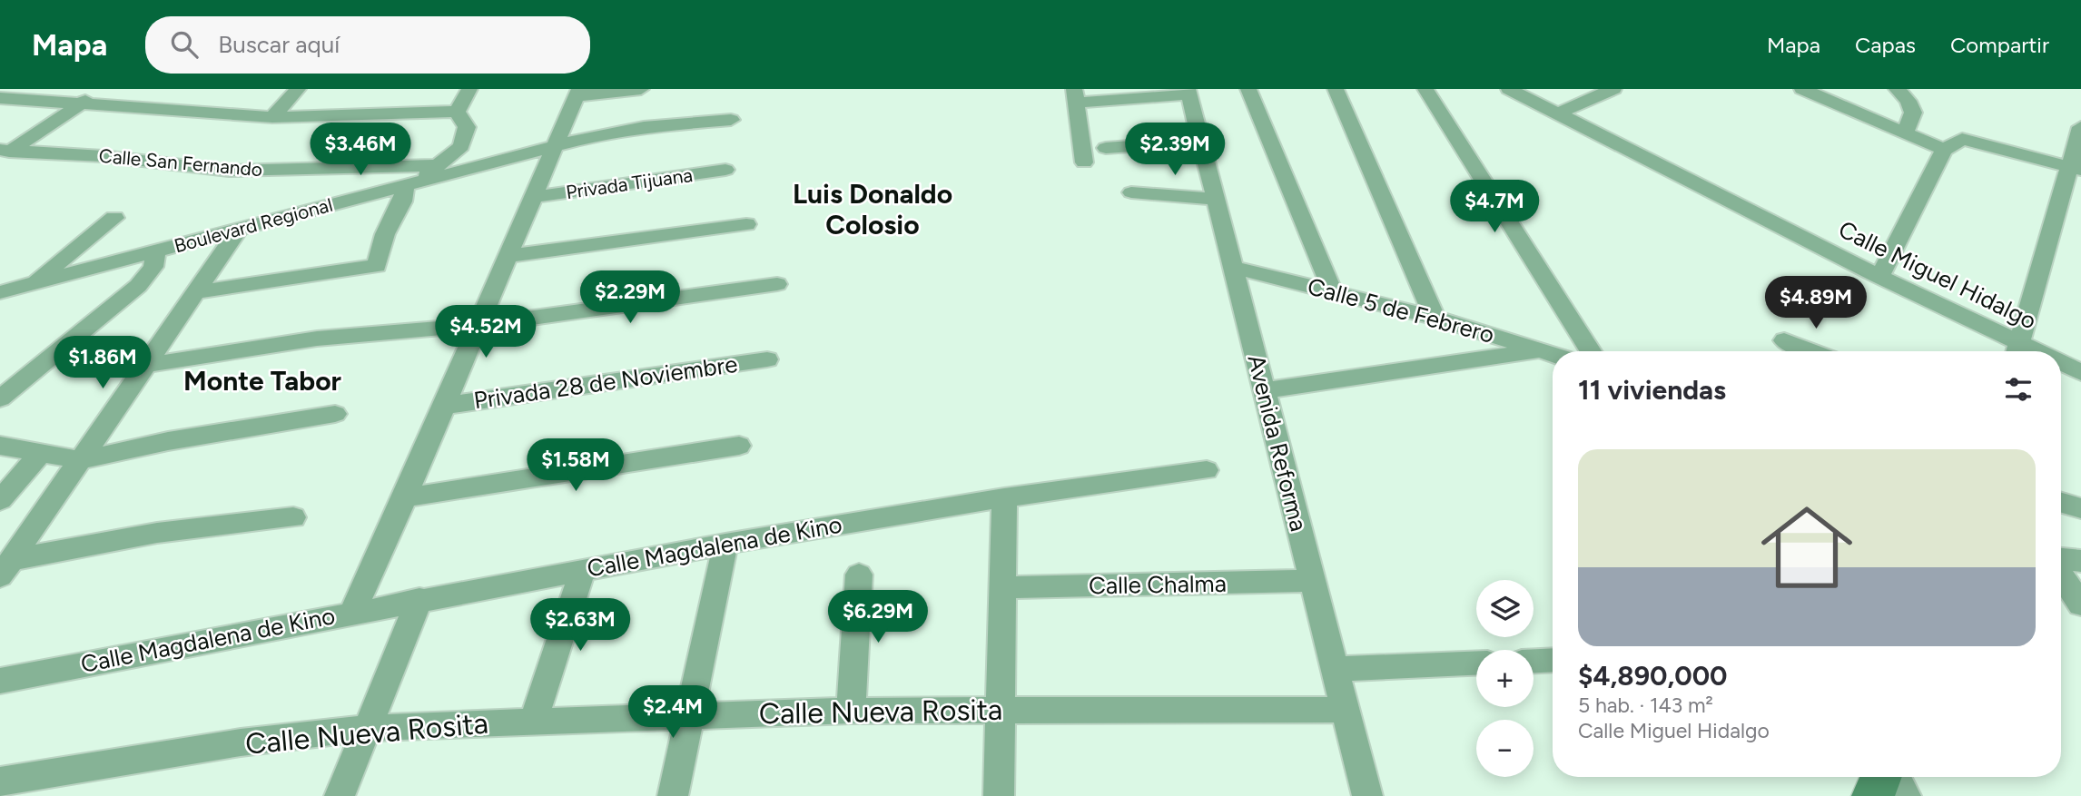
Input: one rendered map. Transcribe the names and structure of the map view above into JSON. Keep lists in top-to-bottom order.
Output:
{
  "streets": {
    "street": [
      "Calle San Fernando",
      "Privada Tijuana",
      "Boulevard Regional",
      "Calle Miguel Hidalgo",
      "Calle 5 de Febrero",
      "Privada 28 de Noviembre",
      "Avenida Reforma",
      "Calle Magdalena de Kino",
      "Calle Chalma",
      "Calle Nueva Rosita"
    ]
  },
  "crossings": [
    ["Calle 5 de Febrero", "Avenida Reforma"],
    ["Avenida Reforma", "Calle Chalma"],
    ["Avenida Reforma", "Calle Nueva Rosita"]
  ],
  "districts": ["Luis Donaldo Colosio", "Monte Tabor"],
  "page": {
    "header": "Mapa",
    "search": "Buscar aquí",
    "nav": ["Mapa", "Capas", "Compartir"],
    "price": [
      "$3.46M",
      "$2.39M",
      "$4.7M",
      "$2.29M",
      "$4.89M",
      "$4.52M",
      "$1.86M",
      "$1.58M",
      "$6.29M",
      "$2.63M",
      "$2.4M"
    ],
    "heading": "11 viviendas",
    "list": [
      {
        "name": "$4,890,000",
        "note": "5 hab. · 143 m² · Calle Miguel Hidalgo"
      }
    ],
    "map_buttons": ["+", "−"]
  }
}
